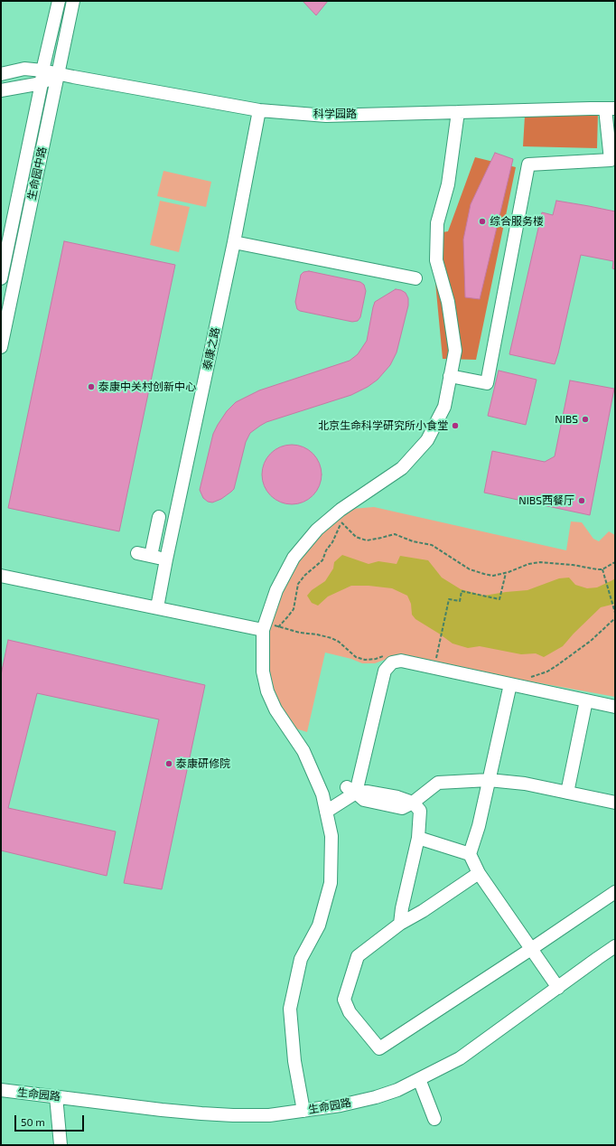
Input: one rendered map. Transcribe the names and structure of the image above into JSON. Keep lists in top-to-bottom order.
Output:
{
  "streets": {
    "street": [
      "科学园路",
      "生命园中路",
      "泰康之路",
      "生命园路"
    ]
  },
  "crossings": [
    ["科学园路", "生命园中路"],
    ["科学园路", "泰康之路"]
  ],
  "places": [
    "综合服务楼",
    "泰康中关村创新中心",
    "NIBS",
    "北京生命科学研究所小食堂",
    "NIBS西餐厅",
    "泰康研修院"
  ],
  "scale_bar": "50 m"
}
